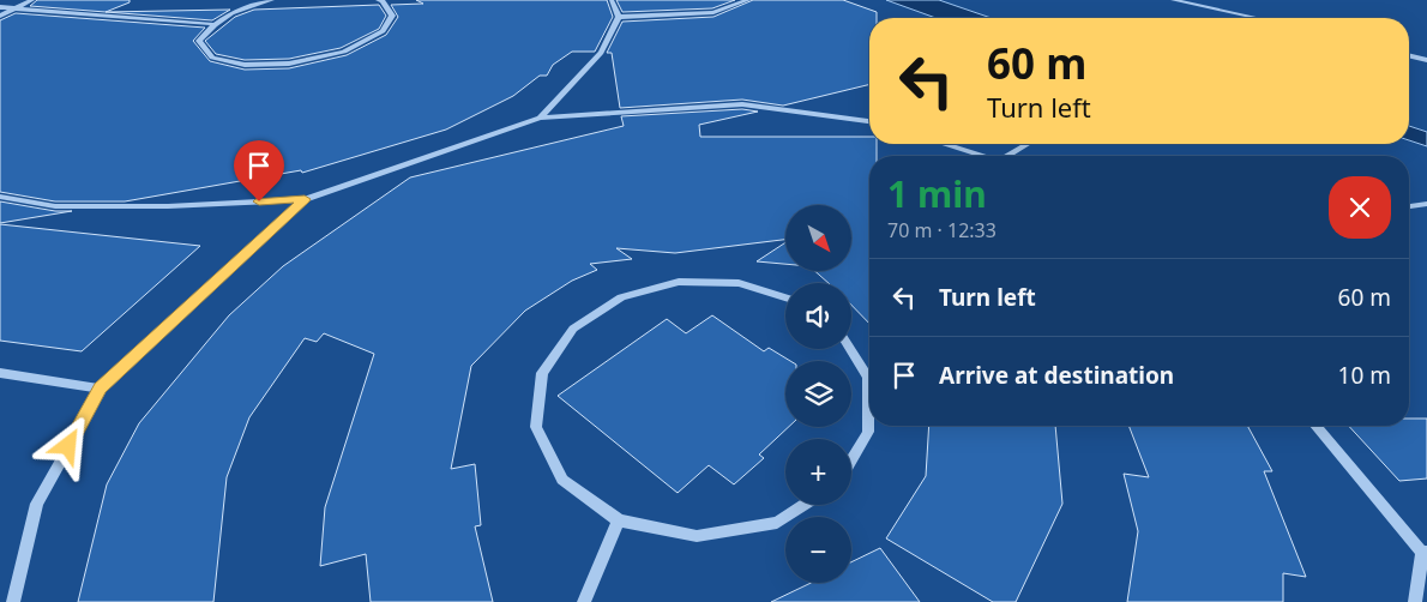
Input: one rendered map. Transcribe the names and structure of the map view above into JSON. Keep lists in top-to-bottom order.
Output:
{
  "north": "bottom right",
  "page": {
    "turn": ["60 m", "Turn left"],
    "heading": ["1 min", "70 m · 12:33"],
    "map_buttons": ["+", "−"],
    "list": [
      {
        "name": "Turn left",
        "value": "60 m"
      },
      {
        "name": "Arrive at destination",
        "value": "10 m"
      }
    ]
  }
}
